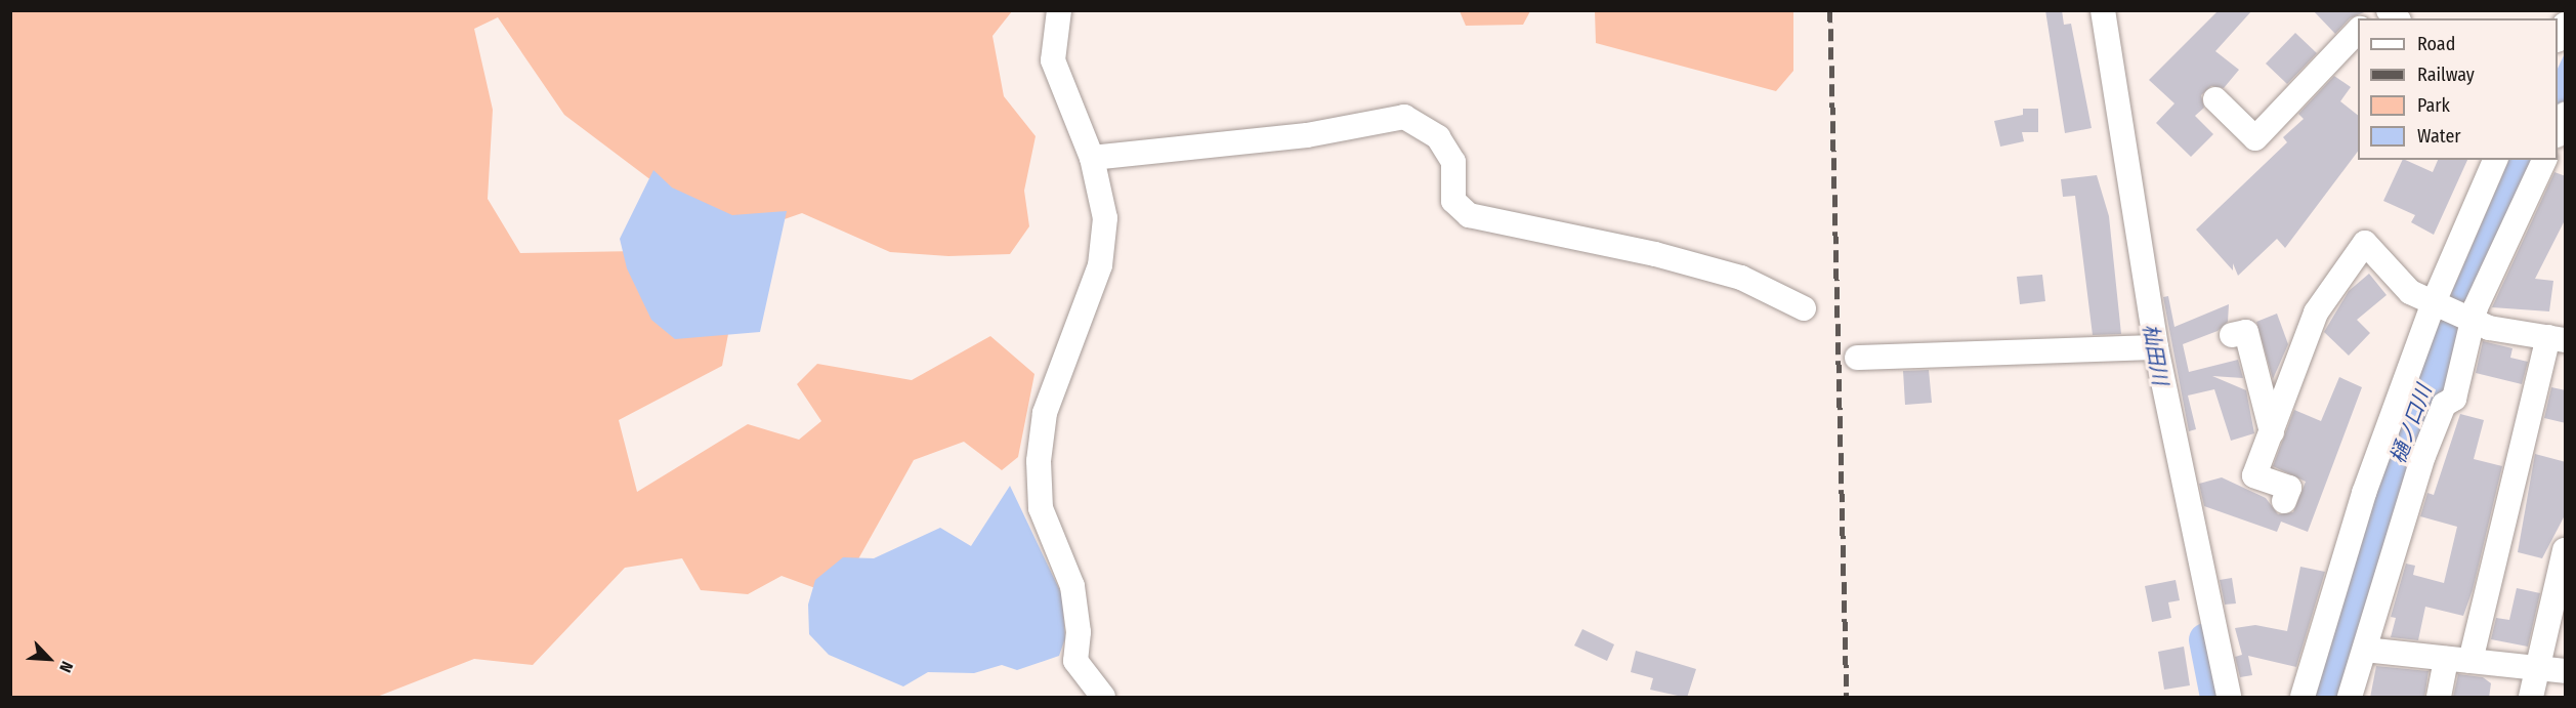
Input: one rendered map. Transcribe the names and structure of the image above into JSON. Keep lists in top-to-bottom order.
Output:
{
  "water": ["杣田川", "樋ノ口川"],
  "legend": [
    "Road",
    "Railway",
    "Park",
    "Water"
  ],
  "north": "bottom right"
}
